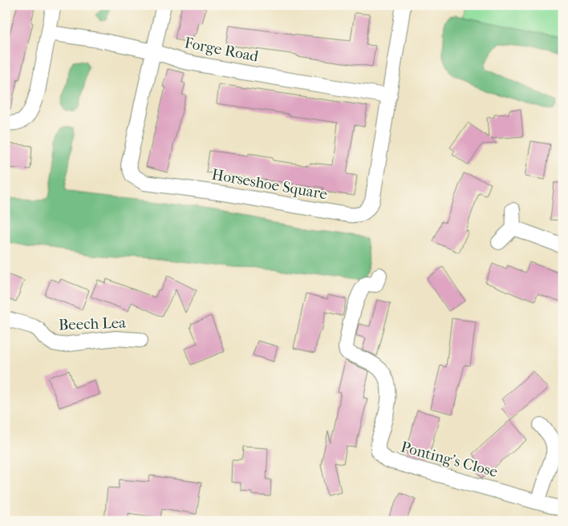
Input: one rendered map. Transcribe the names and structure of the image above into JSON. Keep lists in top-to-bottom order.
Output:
{
  "streets": {
    "street": [
      "Forge Road",
      "Horseshoe Square",
      "Beech Lea",
      "Ponting's Close"
    ]
  },
  "crossings": [
    ["Forge Road", "Horseshoe Square"]
  ]
}
